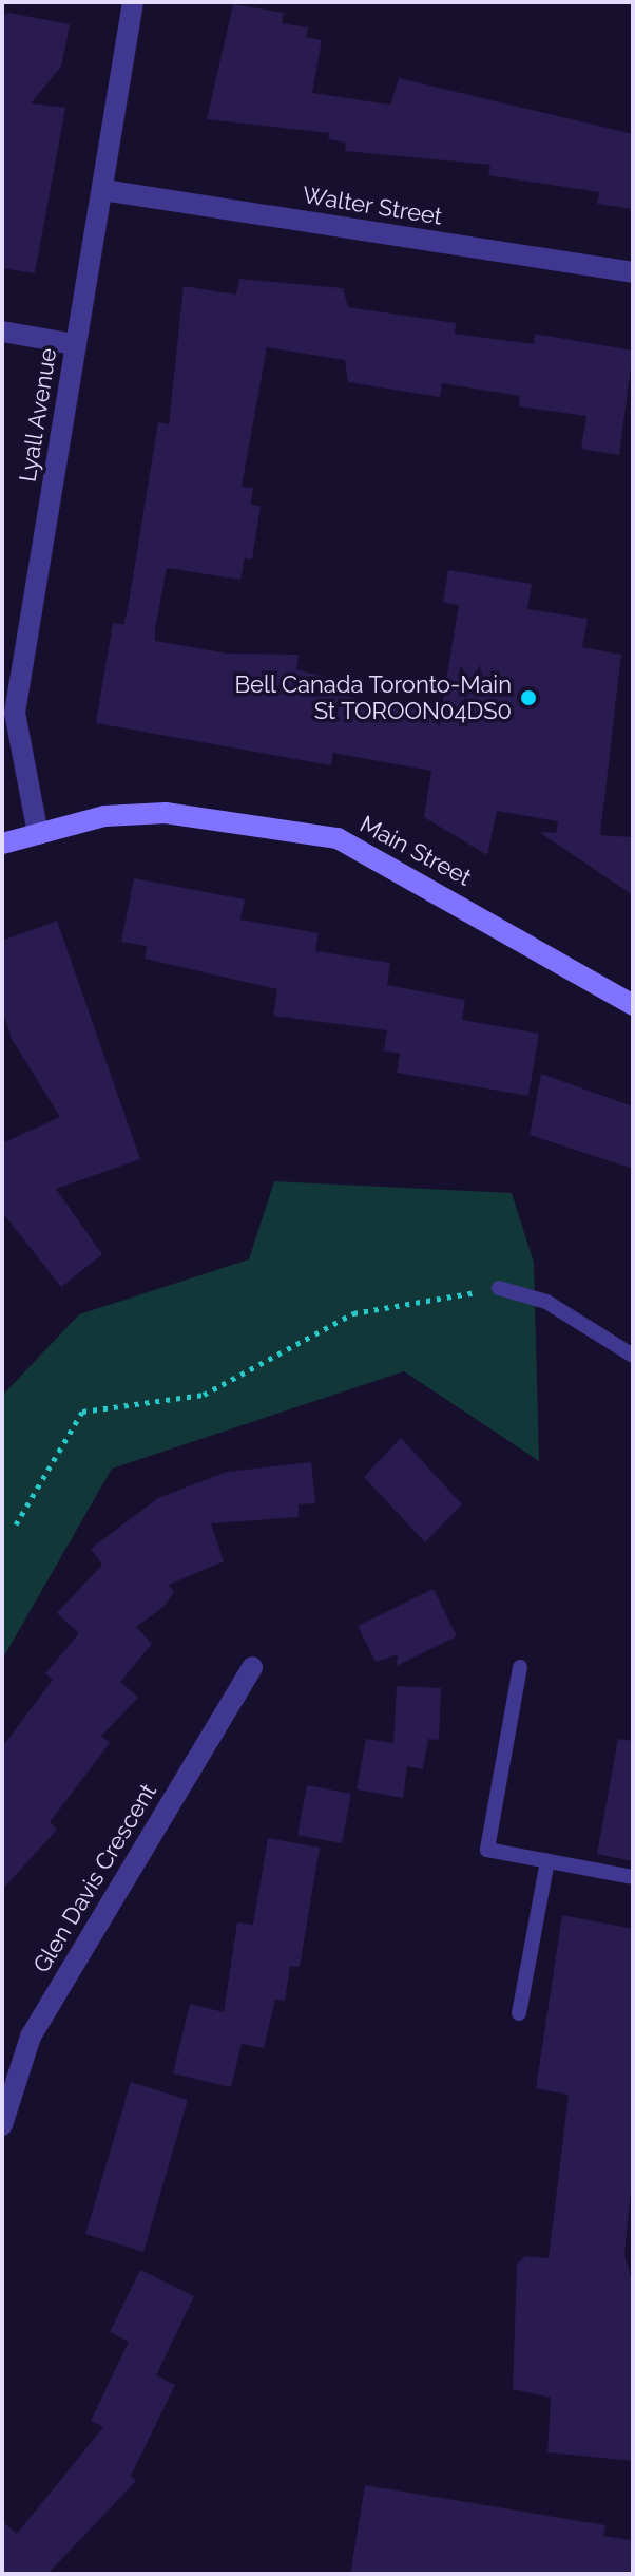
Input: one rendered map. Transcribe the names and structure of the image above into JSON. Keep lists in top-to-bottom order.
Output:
{
  "streets": {
    "street": [
      "Walter Street",
      "Lyall Avenue",
      "Main Street",
      "Glen Davis Crescent"
    ]
  },
  "crossings": [
    ["Walter Street", "Lyall Avenue"],
    ["Lyall Avenue", "Main Street"]
  ],
  "places": ["Bell Canada Toronto-Main St TOROON04DS0"]
}
